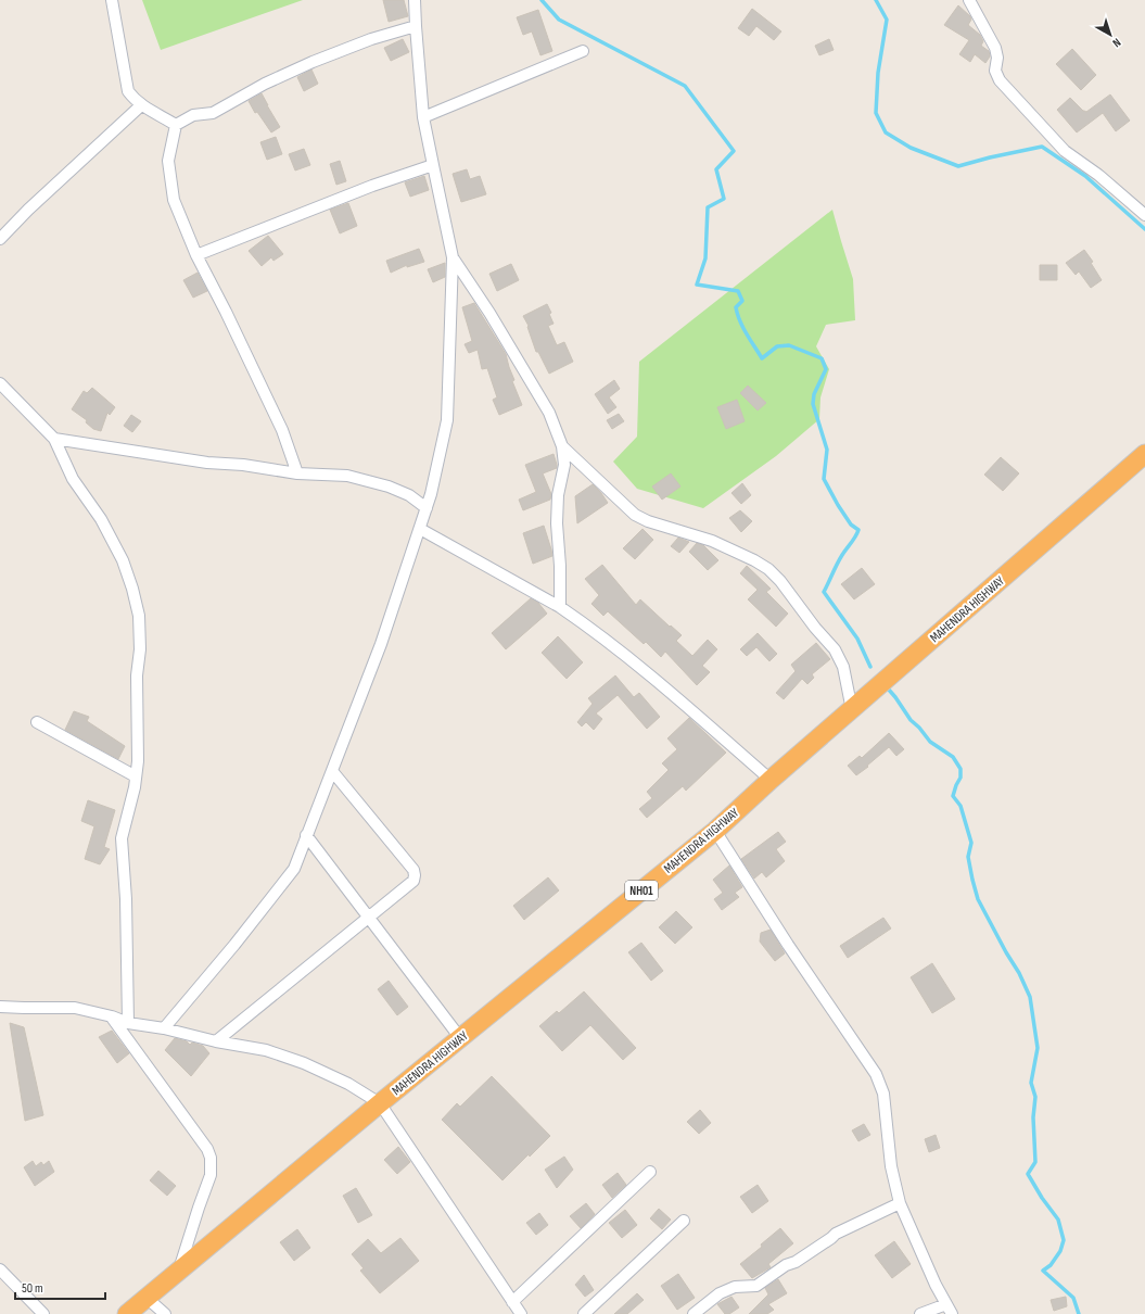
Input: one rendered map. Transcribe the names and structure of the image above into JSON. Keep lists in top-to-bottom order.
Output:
{
  "streets": {
    "highway": ["MAHENDRA HIGHWAY", "NH01"]
  },
  "scale_bar": "50 m",
  "north": "bottom right"
}
